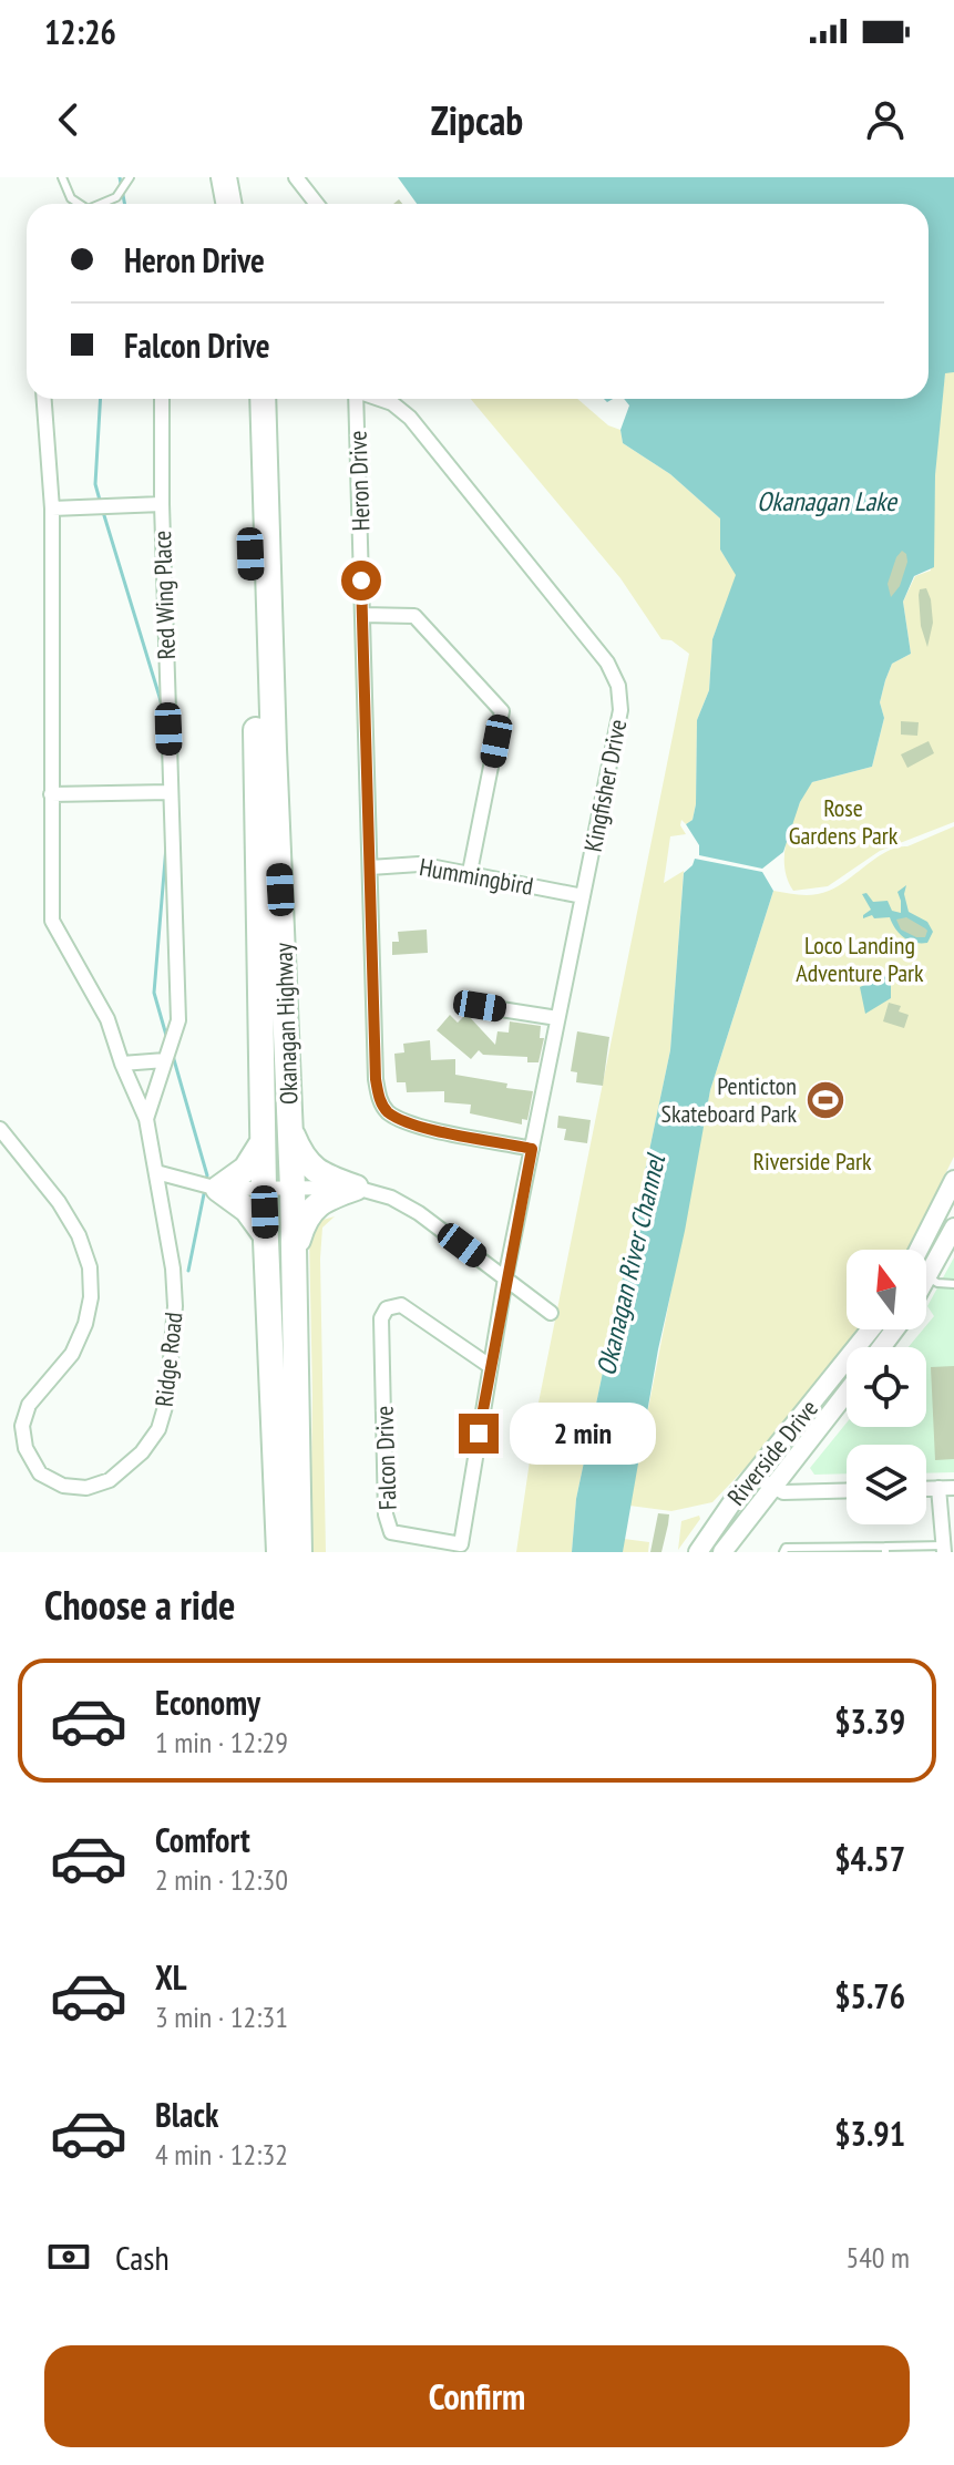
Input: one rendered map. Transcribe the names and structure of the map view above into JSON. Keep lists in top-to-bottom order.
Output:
{
  "streets": {
    "highway": ["Okanagan Highway"],
    "street": [
      "Heron Drive",
      "Red Wing Place",
      "Kingfisher Drive",
      "Hummingbird",
      "Ridge Road",
      "Riverside Drive",
      "Falcon Drive"
    ]
  },
  "crossings": [
    ["Heron Drive", "Kingfisher Drive"],
    ["Heron Drive", "Hummingbird"],
    ["Kingfisher Drive", "Hummingbird"],
    ["Kingfisher Drive", "Falcon Drive"]
  ],
  "water": ["Okanagan Lake", "Okanagan River Channel"],
  "parks": ["Rose Gardens Park", "Loco Landing Adventure Park", "Riverside Park"],
  "places": {
    "sports": ["Penticton Skateboard Park"]
  },
  "north": "top",
  "page": {
    "status": "12:26",
    "header": "Zipcab",
    "banner": ["Heron Drive", "Falcon Drive"],
    "bubble": "2 min",
    "heading": "Choose a ride",
    "list": [
      {
        "name": "Economy",
        "note": "1 min · 12:29",
        "value": "$3.39"
      },
      {
        "name": "Comfort",
        "note": "2 min · 12:30",
        "value": "$4.57"
      },
      {
        "name": "XL",
        "note": "3 min · 12:31",
        "value": "$5.76"
      },
      {
        "name": "Black",
        "note": "4 min · 12:32",
        "value": "$3.91"
      }
    ],
    "pay": ["Cash", "540 m"],
    "buttons": "Confirm"
  }
}
